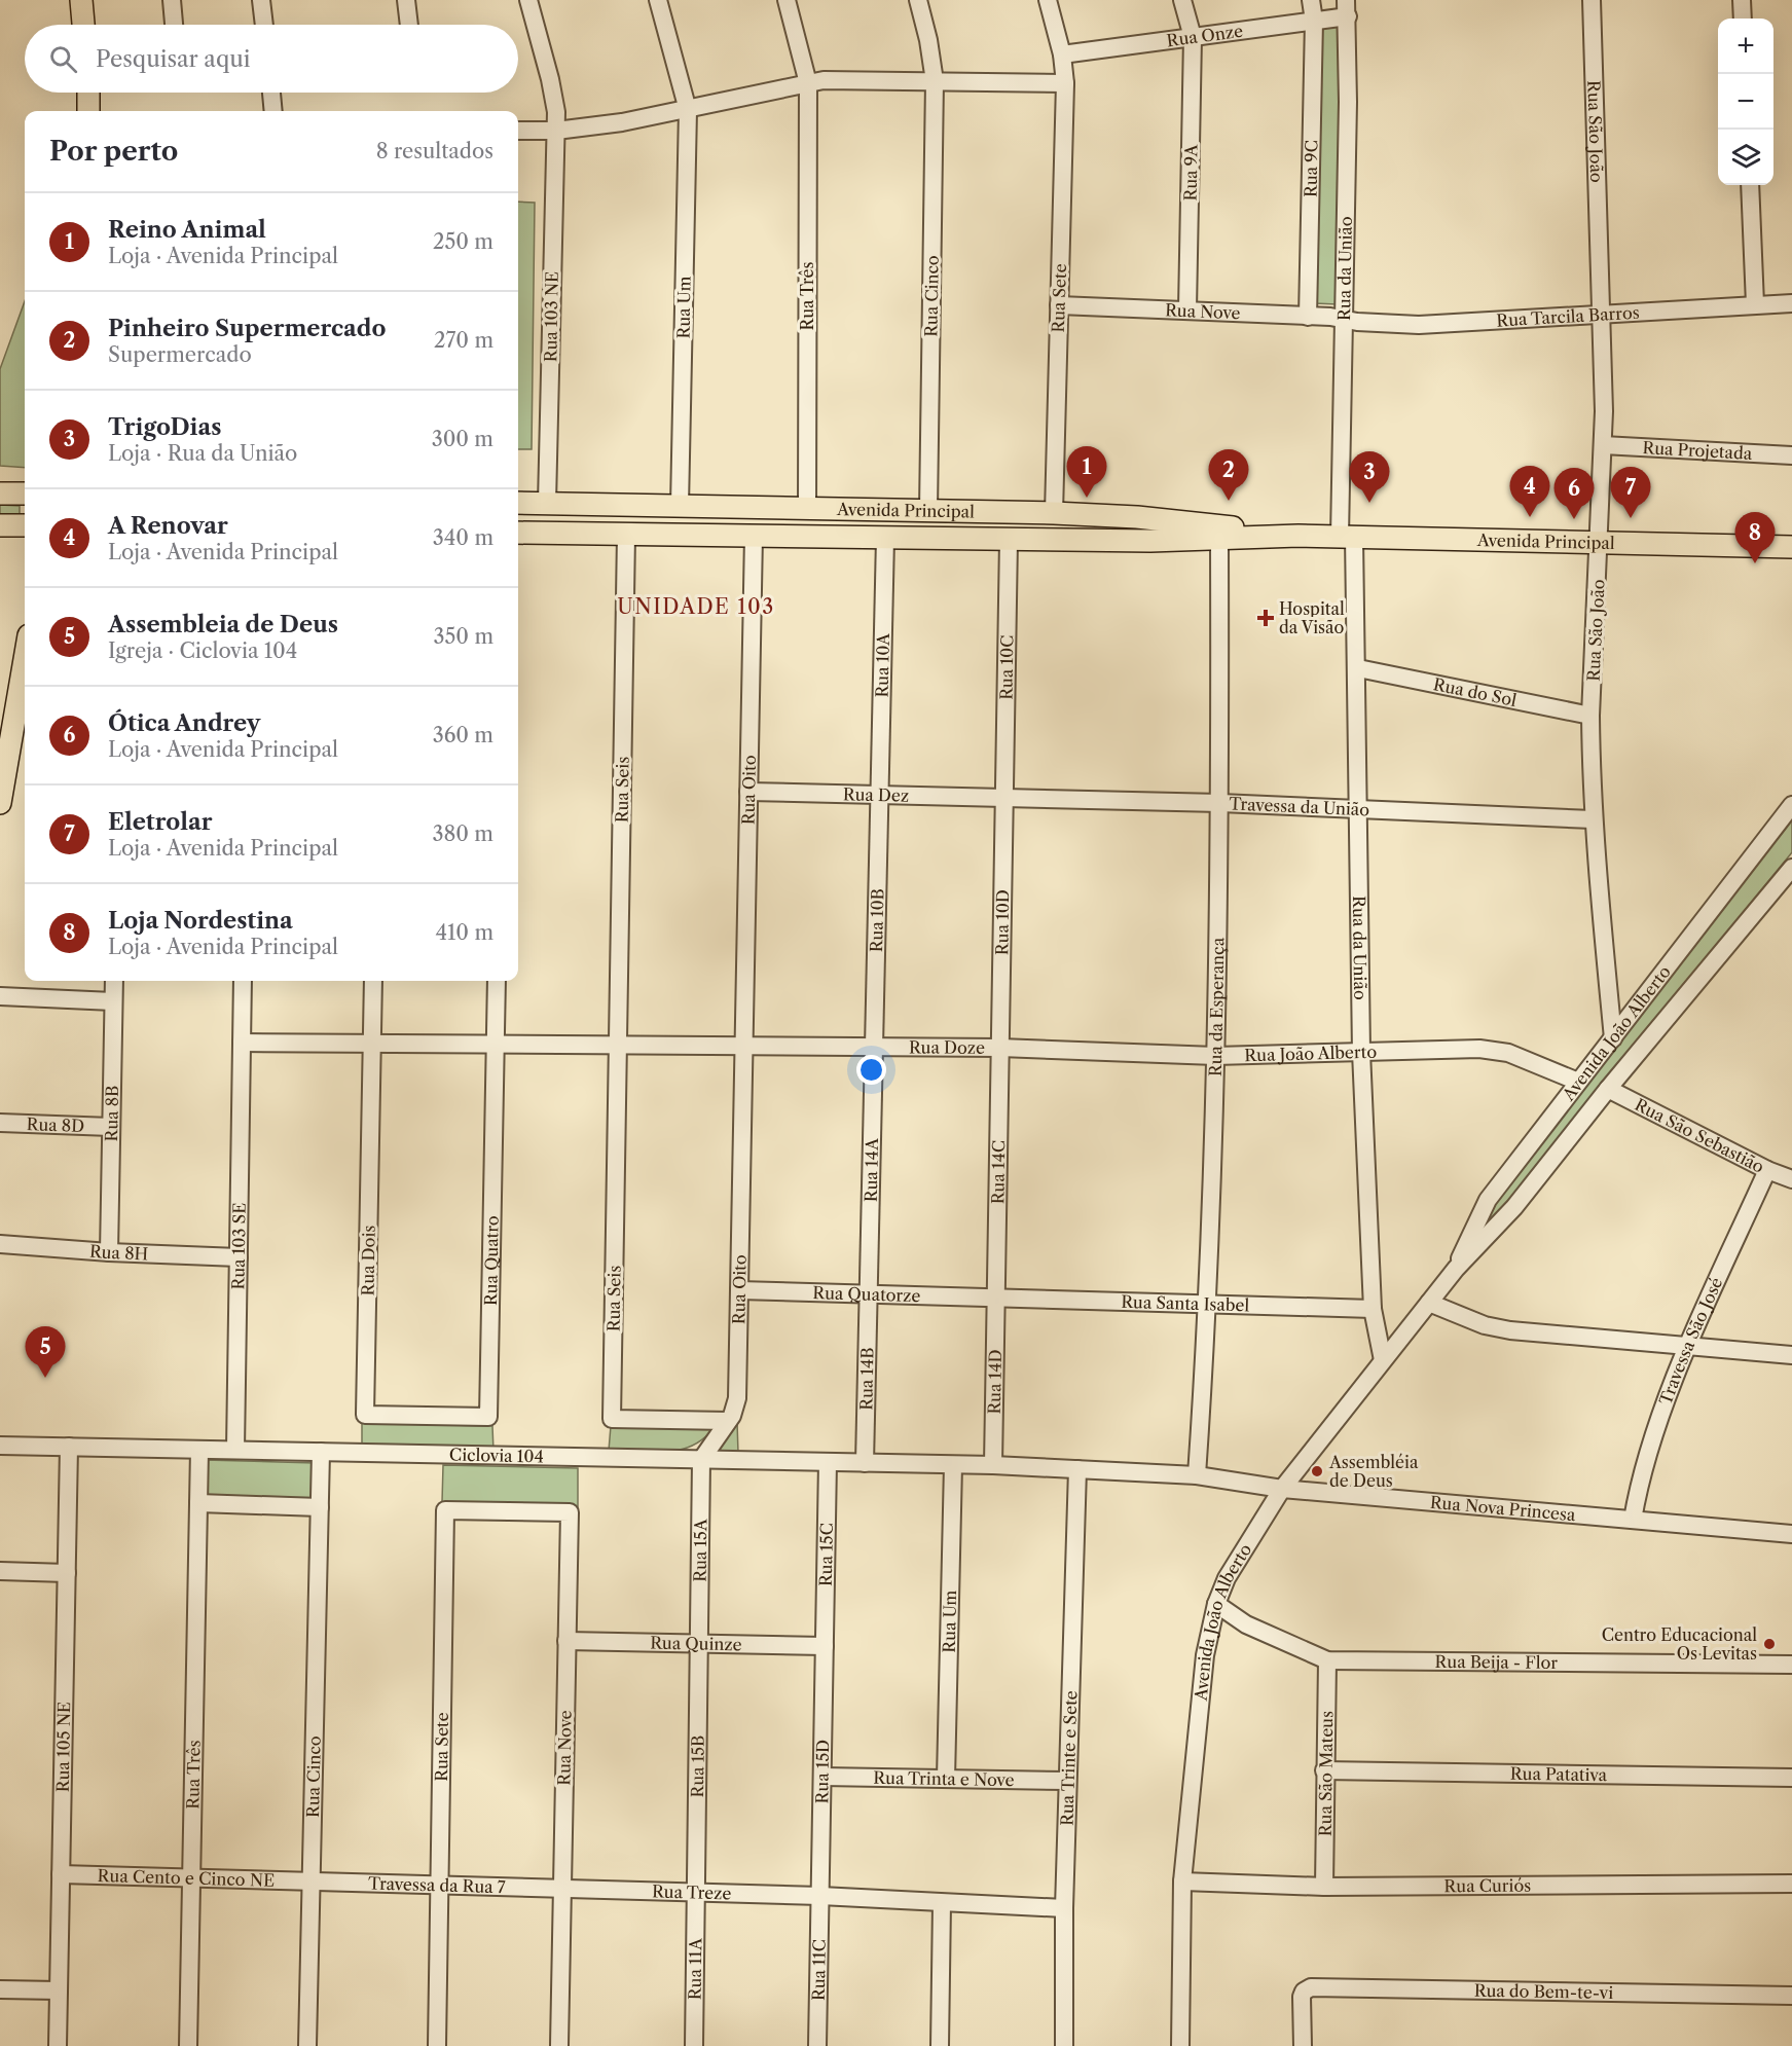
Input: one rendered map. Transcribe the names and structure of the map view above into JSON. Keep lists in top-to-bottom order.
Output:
{
  "streets": {
    "main road": ["Avenida Principal"],
    "street": [
      "Rua Onze",
      "Rua São João",
      "Rua 9C",
      "Rua 9A",
      "Rua da União",
      "Rua Três",
      "Rua Cinco",
      "Rua Sete",
      "Rua Um",
      "Rua Nove",
      "Rua Tarcila Barros",
      "Rua 103 NE",
      "Rua Projetada",
      "Rua 10A",
      "Rua 10C",
      "Rua do Sol",
      "Rua Seis",
      "Rua Oito",
      "Rua Dez",
      "Travessa da União",
      "Rua 10B",
      "Rua 10D",
      "Rua da Esperança",
      "Avenida João Alberto",
      "Rua Doze",
      "Rua João Alberto",
      "Rua 8B",
      "Rua 8D",
      "Rua São Sebastião",
      "Rua 14A",
      "Rua 14C",
      "Rua 103 SE",
      "Rua 8H",
      "Rua Dois",
      "Rua Quatro",
      "Rua Quatorze",
      "Rua Santa Isabel",
      "Travessa São José",
      "Rua 14B",
      "Rua 14D",
      "Ciclovia 104",
      "Rua Nova Princesa",
      "Rua 15A",
      "Rua 15C",
      "Rua Quinze",
      "Rua Beija - Flor",
      "Rua 105 NE",
      "Rua Trinte e Sete",
      "Rua 15B",
      "Rua 15D",
      "Rua São Mateus",
      "Rua Patativa",
      "Rua Trinta e Nove",
      "Rua Cento e Cinco NE",
      "Travessa da Rua 7",
      "Rua Curiós",
      "Rua Treze",
      "Rua 11A",
      "Rua 11C",
      "Rua do Bem-te-vi"
    ]
  },
  "crossings": [
    ["Rua Onze", "Rua 9C"],
    ["Rua Onze", "Rua 9A"],
    ["Rua Onze", "Rua da União"],
    ["Rua Onze", "Rua Sete"],
    ["Rua São João", "Rua Tarcila Barros"],
    ["Rua São João", "Rua Projetada"],
    ["Rua São João", "Avenida Principal"],
    ["Rua São João", "Rua do Sol"],
    ["Rua São João", "Travessa da União"],
    ["Rua São João", "Avenida João Alberto"],
    ["Rua 9C", "Rua Nove"],
    ["Rua 9A", "Rua Nove"],
    ["Rua da União", "Rua Nove"],
    ["Rua da União", "Rua Tarcila Barros"],
    ["Rua da União", "Avenida Principal"],
    ["Rua da União", "Rua do Sol"],
    ["Rua da União", "Travessa da União"],
    ["Rua da União", "Avenida João Alberto"],
    ["Rua da União", "Rua João Alberto"],
    ["Rua da União", "Rua Santa Isabel"],
    ["Rua Três", "Avenida Principal"],
    ["Rua Três", "Ciclovia 104"],
    ["Rua Três", "Rua Cento e Cinco NE"],
    ["Rua Cinco", "Avenida Principal"],
    ["Rua Cinco", "Ciclovia 104"],
    ["Rua Cinco", "Rua Cento e Cinco NE"],
    ["Rua Cinco", "Travessa da Rua 7"],
    ["Rua Sete", "Rua Nove"],
    ["Rua Sete", "Avenida Principal"],
    ["Rua Sete", "Travessa da Rua 7"],
    ["Rua Um", "Avenida Principal"],
    ["Rua Um", "Ciclovia 104"],
    ["Rua Um", "Rua Trinta e Nove"],
    ["Rua Nove", "Rua Tarcila Barros"],
    ["Rua Nove", "Rua Quinze"],
    ["Rua Nove", "Travessa da Rua 7"],
    ["Rua Nove", "Rua Treze"],
    ["Rua 103 NE", "Avenida Principal"],
    ["Avenida Principal", "Rua 10A"],
    ["Avenida Principal", "Rua 10C"],
    ["Avenida Principal", "Rua Seis"],
    ["Avenida Principal", "Rua Oito"],
    ["Avenida Principal", "Rua da Esperança"],
    ["Rua 10A", "Rua Dez"],
    ["Rua 10A", "Rua 10B"],
    ["Rua 10C", "Rua Dez"],
    ["Rua 10C", "Travessa da União"],
    ["Rua 10C", "Rua 10D"],
    ["Rua Seis", "Rua Oito"],
    ["Rua Oito", "Rua Dez"],
    ["Rua Oito", "Rua Doze"],
    ["Rua Oito", "Rua Quatorze"],
    ["Rua Oito", "Ciclovia 104"],
    ["Rua Oito", "Rua 15A"],
    ["Rua Dez", "Travessa da União"],
    ["Rua Dez", "Rua 10B"],
    ["Rua Dez", "Rua 10D"],
    ["Travessa da União", "Rua 10D"],
    ["Travessa da União", "Rua da Esperança"],
    ["Rua 10B", "Rua Doze"],
    ["Rua 10B", "Rua 14A"],
    ["Rua 10D", "Rua Doze"],
    ["Rua 10D", "Rua João Alberto"],
    ["Rua 10D", "Rua 14C"],
    ["Rua da Esperança", "Rua João Alberto"],
    ["Rua da Esperança", "Rua Santa Isabel"],
    ["Rua da Esperança", "Rua Nova Princesa"],
    ["Avenida João Alberto", "Rua João Alberto"],
    ["Avenida João Alberto", "Rua São Sebastião"],
    ["Avenida João Alberto", "Rua Nova Princesa"],
    ["Avenida João Alberto", "Rua Beija - Flor"],
    ["Avenida João Alberto", "Rua Curiós"],
    ["Rua Doze", "Rua João Alberto"],
    ["Rua Doze", "Rua 14A"],
    ["Rua Doze", "Rua 14C"],
    ["Rua João Alberto", "Rua 14C"],
    ["Rua 8B", "Rua 8D"],
    ["Rua 8B", "Rua 8H"],
    ["Rua São Sebastião", "Travessa São José"],
    ["Rua 14A", "Rua Quatorze"],
    ["Rua 14A", "Rua 14B"],
    ["Rua 14C", "Rua Quatorze"],
    ["Rua 14C", "Rua Santa Isabel"],
    ["Rua 14C", "Rua 14D"],
    ["Rua 103 SE", "Rua 8H"],
    ["Rua 103 SE", "Ciclovia 104"],
    ["Rua Dois", "Rua Quatro"],
    ["Rua Quatorze", "Rua Santa Isabel"],
    ["Rua Quatorze", "Rua 14B"],
    ["Rua Quatorze", "Rua 14D"],
    ["Rua Santa Isabel", "Rua 14D"],
    ["Travessa São José", "Rua Nova Princesa"],
    ["Rua 14B", "Ciclovia 104"],
    ["Rua 14D", "Ciclovia 104"],
    ["Rua 14D", "Rua Nova Princesa"],
    ["Ciclovia 104", "Rua Nova Princesa"],
    ["Ciclovia 104", "Rua 15A"],
    ["Ciclovia 104", "Rua 15C"],
    ["Ciclovia 104", "Rua 105 NE"],
    ["Rua Nova Princesa", "Rua Trinte e Sete"],
    ["Rua 15A", "Rua Quinze"],
    ["Rua 15A", "Rua 15B"],
    ["Rua 15C", "Rua Quinze"],
    ["Rua 15C", "Rua 15D"],
    ["Rua Quinze", "Rua 15B"],
    ["Rua Quinze", "Rua 15D"],
    ["Rua Beija - Flor", "Rua São Mateus"],
    ["Rua 105 NE", "Rua Cento e Cinco NE"],
    ["Rua Trinte e Sete", "Rua Trinta e Nove"],
    ["Rua Trinte e Sete", "Rua Treze"],
    ["Rua 15B", "Rua Treze"],
    ["Rua 15B", "Rua 11A"],
    ["Rua 15D", "Rua Trinta e Nove"],
    ["Rua 15D", "Rua Treze"],
    ["Rua 15D", "Rua 11C"],
    ["Rua São Mateus", "Rua Patativa"],
    ["Rua São Mateus", "Rua Curiós"],
    ["Rua Cento e Cinco NE", "Travessa da Rua 7"],
    ["Travessa da Rua 7", "Rua Treze"],
    ["Rua Treze", "Rua 11A"],
    ["Rua Treze", "Rua 11C"]
  ],
  "districts": ["UNIDADE 103"],
  "places": {
    "health": ["Hospital da Visão"],
    "other": ["Assembléia de Deus", "Centro Educacional Os Levitas"]
  },
  "page": {
    "map_buttons": ["+", "−"],
    "search": "Pesquisar aqui",
    "heading": ["Por perto", "8 resultados"],
    "list": [
      {
        "mark": "1",
        "name": "Reino Animal",
        "note": "Loja · Avenida Principal",
        "value": "250 m"
      },
      {
        "mark": "2",
        "name": "Pinheiro Supermercado",
        "note": "Supermercado",
        "value": "270 m"
      },
      {
        "mark": "3",
        "name": "TrigoDias",
        "note": "Loja · Rua da União",
        "value": "300 m"
      },
      {
        "mark": "4",
        "name": "A Renovar",
        "note": "Loja · Avenida Principal",
        "value": "340 m"
      },
      {
        "mark": "5",
        "name": "Assembleia de Deus",
        "note": "Igreja · Ciclovia 104",
        "value": "350 m"
      },
      {
        "mark": "6",
        "name": "Ótica Andrey",
        "note": "Loja · Avenida Principal",
        "value": "360 m"
      },
      {
        "mark": "7",
        "name": "Eletrolar",
        "note": "Loja · Avenida Principal",
        "value": "380 m"
      },
      {
        "mark": "8",
        "name": "Loja Nordestina",
        "note": "Loja · Avenida Principal",
        "value": "410 m"
      }
    ],
    "pins": [
      "1",
      "2",
      "3",
      "4",
      "7",
      "6",
      "8",
      "5"
    ]
  }
}
